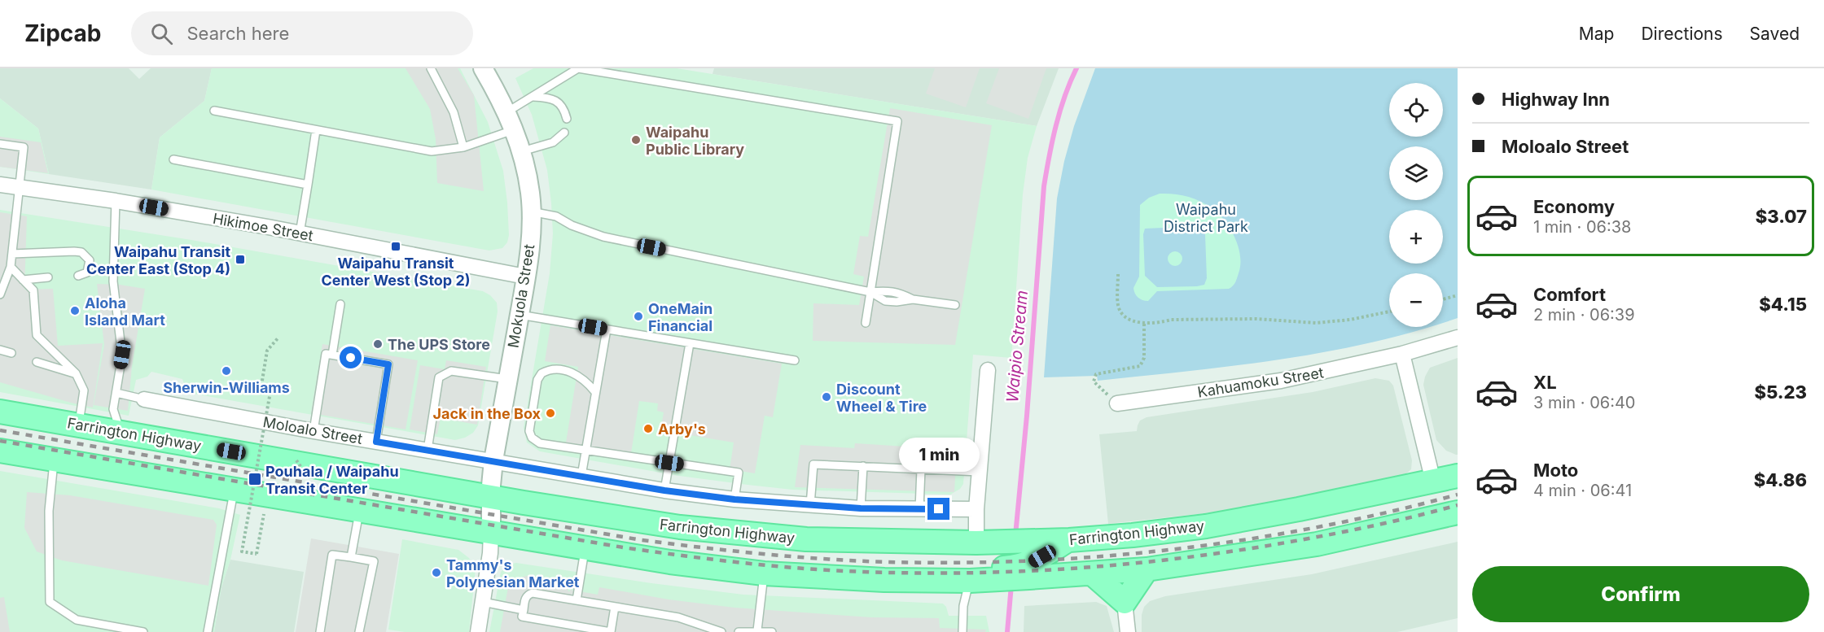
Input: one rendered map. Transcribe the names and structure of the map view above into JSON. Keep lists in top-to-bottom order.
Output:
{
  "streets": {
    "main road": ["Farrington Highway"],
    "street": [
      "Hikimoe Street",
      "Mokuola Street",
      "Kahuamoku Street",
      "Moloalo Street"
    ]
  },
  "crossings": [
    ["Hikimoe Street", "Mokuola Street"],
    ["Mokuola Street", "Moloalo Street"],
    ["Mokuola Street", "Farrington Highway"]
  ],
  "water": ["Waipio Stream"],
  "parks": ["Waipahu District Park"],
  "places": {
    "other": [
      "Waipahu Public Library",
      "Aloha Island Mart",
      "OneMain Financial",
      "The UPS Store",
      "Sherwin-Williams",
      "Discount Wheel & Tire",
      "Jack in the Box",
      "Arby's",
      "Tammy's Polynesian Market"
    ],
    "transit": ["Waipahu Transit Center West (Stop 2)", "Waipahu Transit Center East (Stop 4)", "Pouhala / Waipahu Transit Center"]
  },
  "page": {
    "header": "Zipcab",
    "search": "Search here",
    "nav": ["Map", "Directions", "Saved"],
    "banner": ["Highway Inn", "Moloalo Street"],
    "map_buttons": ["+", "−"],
    "list": [
      {
        "name": "Economy",
        "note": "1 min · 06:38",
        "value": "$3.07"
      },
      {
        "name": "Comfort",
        "note": "2 min · 06:39",
        "value": "$4.15"
      },
      {
        "name": "XL",
        "note": "3 min · 06:40",
        "value": "$5.23"
      },
      {
        "name": "Moto",
        "note": "4 min · 06:41",
        "value": "$4.86"
      }
    ],
    "bubble": "1 min",
    "buttons": "Confirm"
  }
}
